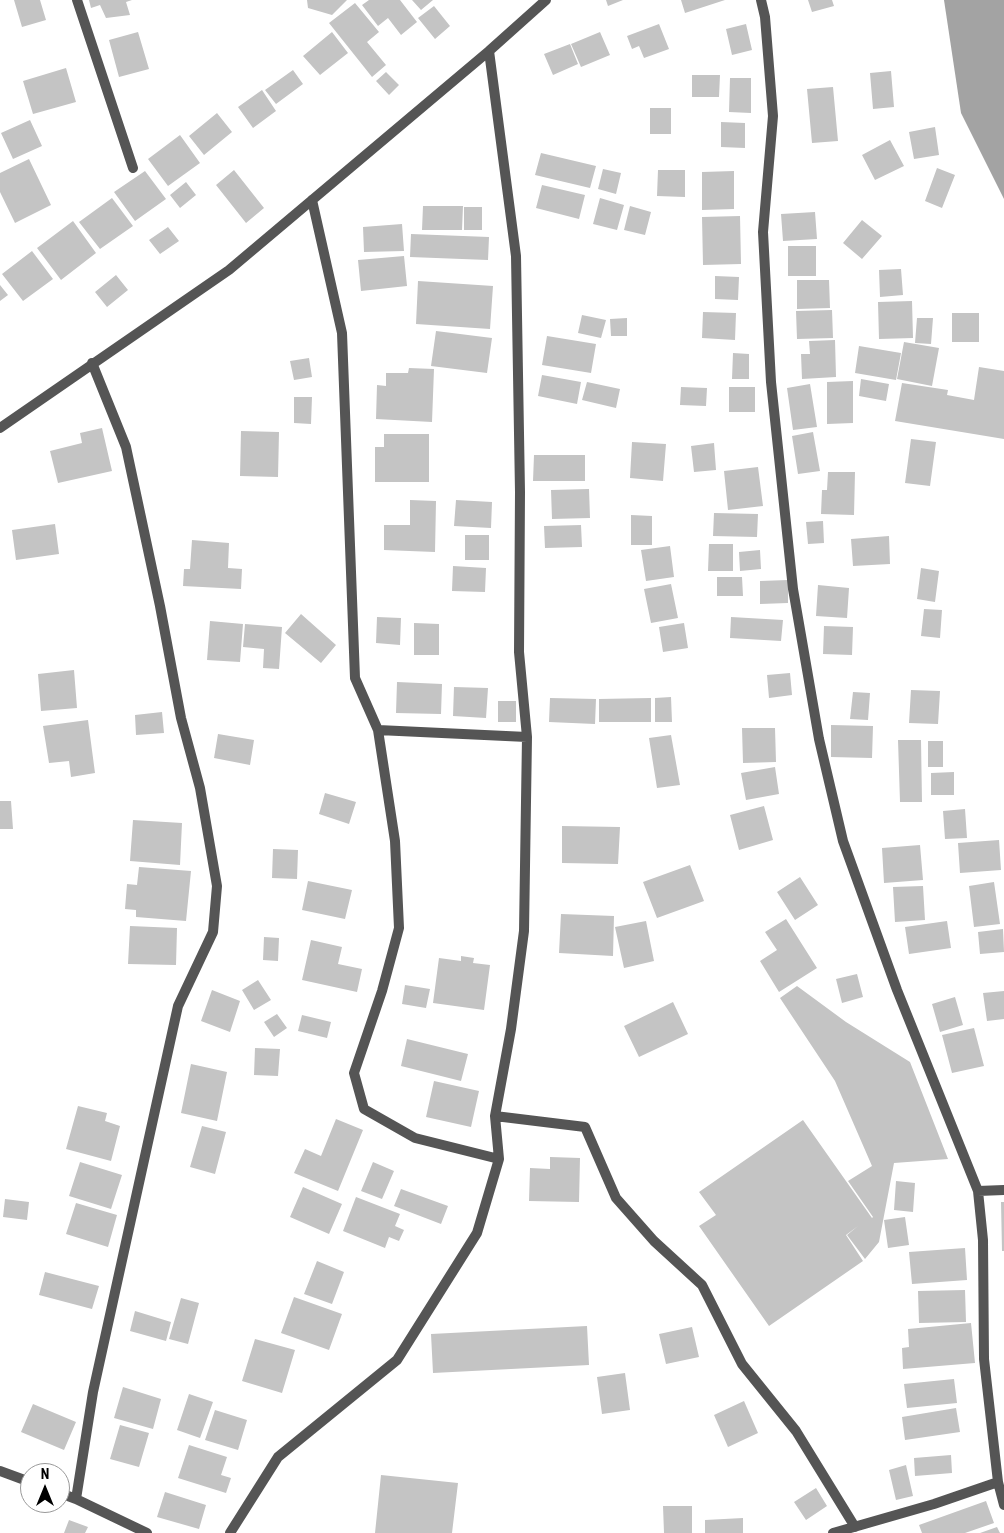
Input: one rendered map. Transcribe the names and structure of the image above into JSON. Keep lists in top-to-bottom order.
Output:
{
  "north": "top"
}
